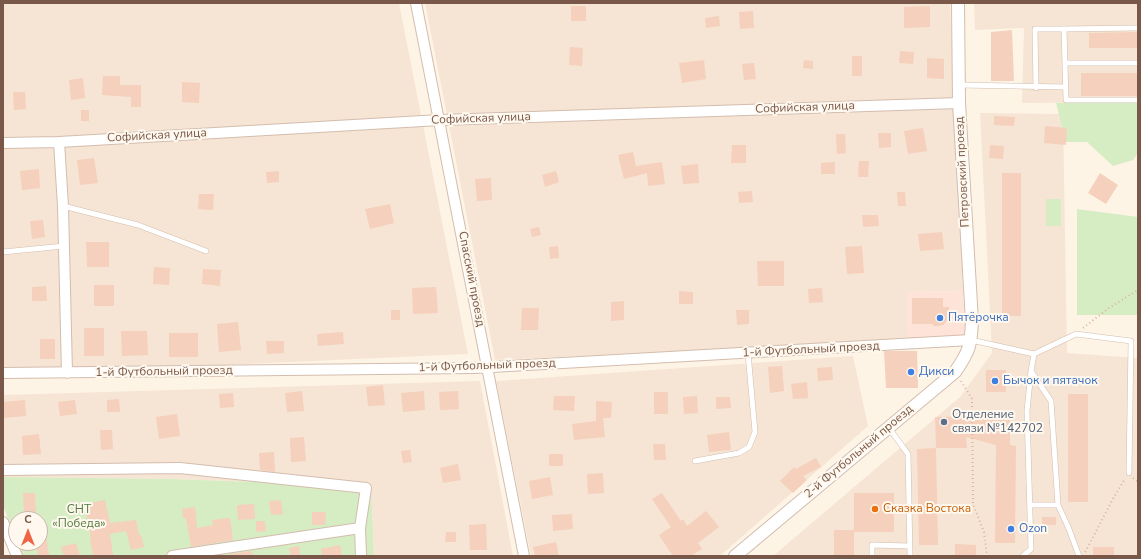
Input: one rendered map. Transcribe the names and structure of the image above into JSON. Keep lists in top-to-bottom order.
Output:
{
  "streets": {
    "street": [
      "Софийская улица",
      "Петровский проезд",
      "Спасский проезд",
      "1-й Футбольный проезд",
      "2-й Футбольный проезд"
    ]
  },
  "crossings": [
    ["Софийская улица", "Петровский проезд"],
    ["Софийская улица", "Спасский проезд"],
    ["Петровский проезд", "1-й Футбольный проезд"],
    ["Петровский проезд", "2-й Футбольный проезд"],
    ["Спасский проезд", "1-й Футбольный проезд"],
    ["1-й Футбольный проезд", "2-й Футбольный проезд"]
  ],
  "parks": ["СНТ «Победа»"],
  "places": [
    "Пятёрочка",
    "Дикси",
    "Бычок и пятачок",
    "Отделение связи №142702",
    "Сказка Востока",
    "Ozon"
  ],
  "north": "top"
}
